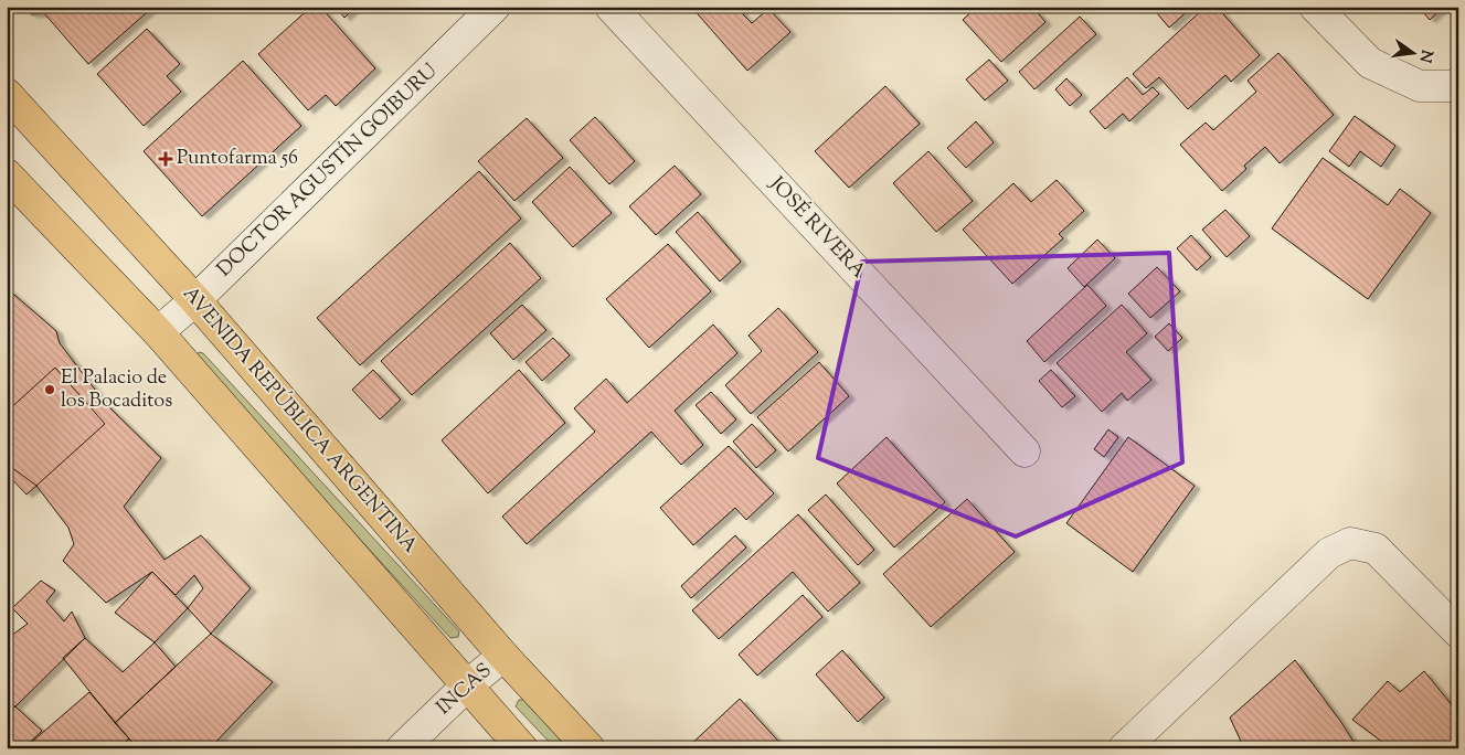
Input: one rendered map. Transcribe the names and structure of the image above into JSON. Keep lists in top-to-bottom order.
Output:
{
  "streets": {
    "highway": ["AVENIDA REPÚBLICA ARGENTINA"],
    "street": ["DOCTOR AGUSTÍN GOIBURU", "JOSÉ RIVERA", "INCAS"]
  },
  "crossings": [
    ["DOCTOR AGUSTÍN GOIBURU", "AVENIDA REPÚBLICA ARGENTINA"],
    ["AVENIDA REPÚBLICA ARGENTINA", "INCAS"]
  ],
  "places": {
    "health": ["Puntofarma 56"],
    "other": ["El Palacio de los Bocaditos"]
  },
  "north": "right"
}
